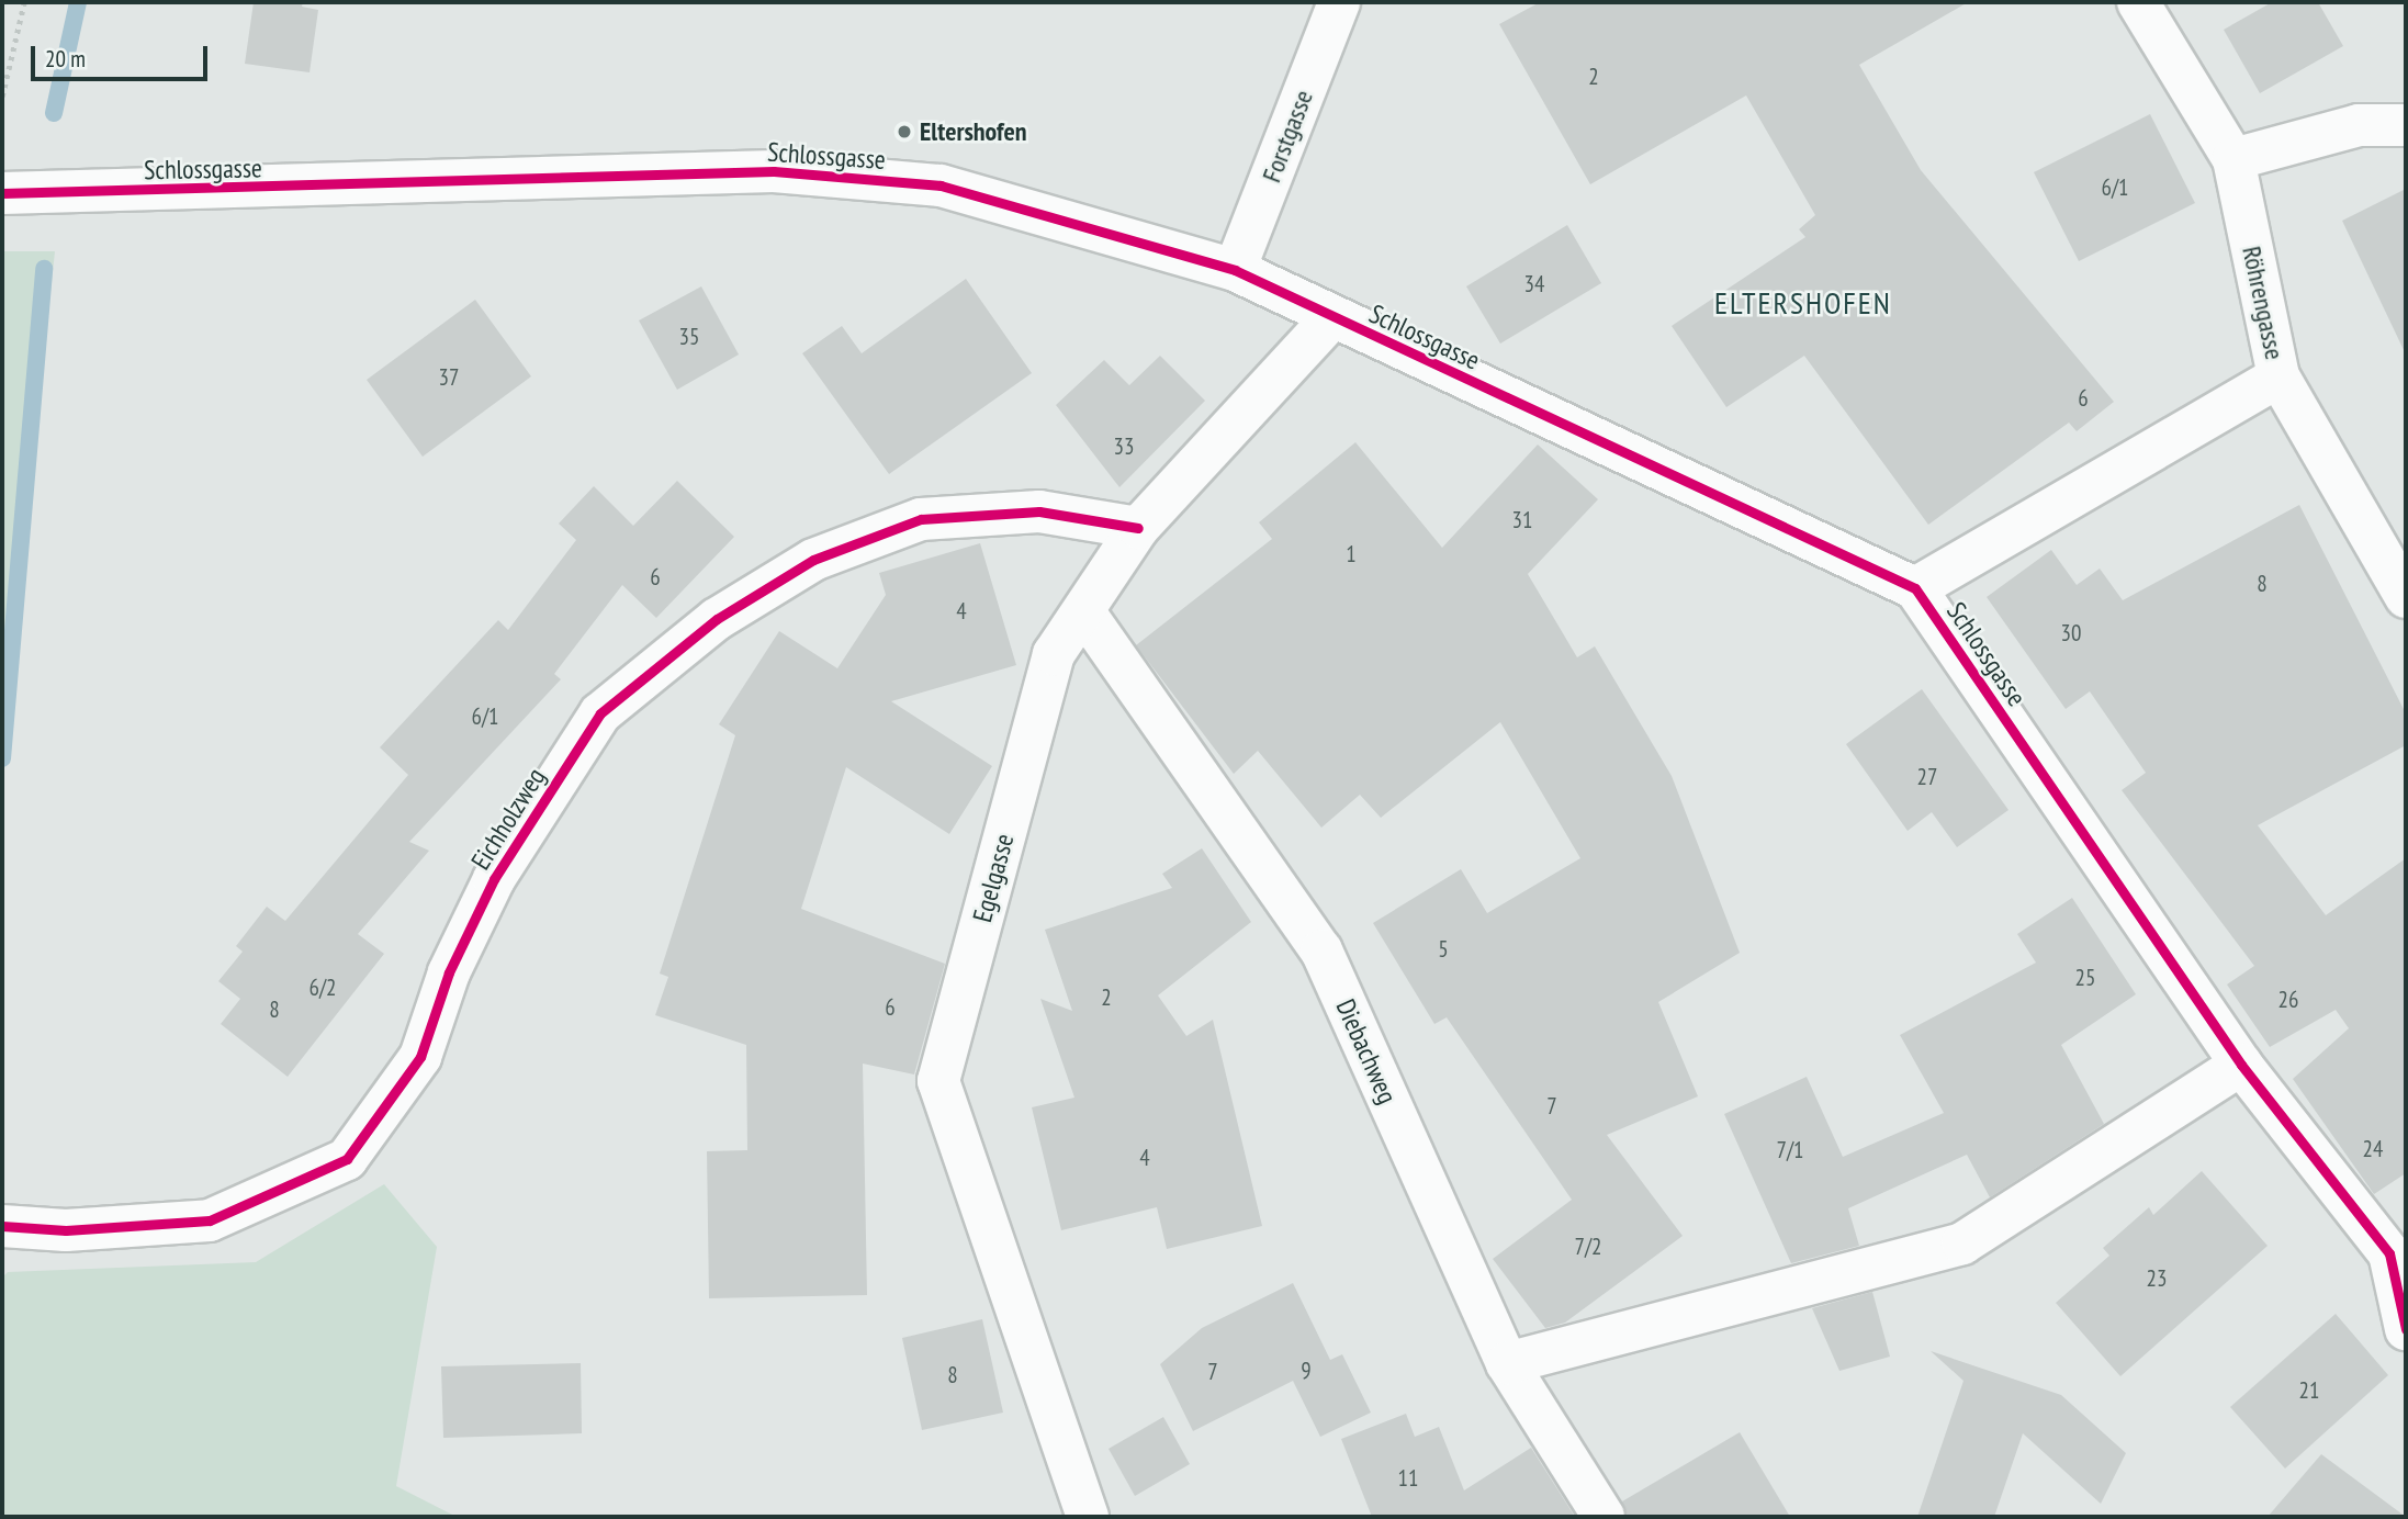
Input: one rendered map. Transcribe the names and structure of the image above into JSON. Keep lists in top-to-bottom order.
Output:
{
  "streets": {
    "street": [
      "Forstgasse",
      "Schlossgasse",
      "Röhrengasse",
      "Eichholzweg",
      "Egelgasse",
      "Diebachweg"
    ]
  },
  "crossings": [
    ["Forstgasse", "Schlossgasse"],
    ["Schlossgasse", "Egelgasse"],
    ["Eichholzweg", "Egelgasse"],
    ["Egelgasse", "Diebachweg"]
  ],
  "districts": ["ELTERSHOFEN"],
  "places": ["Eltershofen"],
  "house_numbers": [
    "2",
    "6/1",
    "34",
    "35",
    "37",
    "6",
    "33",
    "31",
    "1",
    "6",
    "8",
    "4",
    "30",
    "6/1",
    "27",
    "5",
    "25",
    "6/2",
    "2",
    "26",
    "6",
    "8",
    "7",
    "24",
    "7/1",
    "4",
    "7/2",
    "23",
    "9",
    "7",
    "8",
    "21",
    "11"
  ],
  "scale_bar": "20 m"
}
